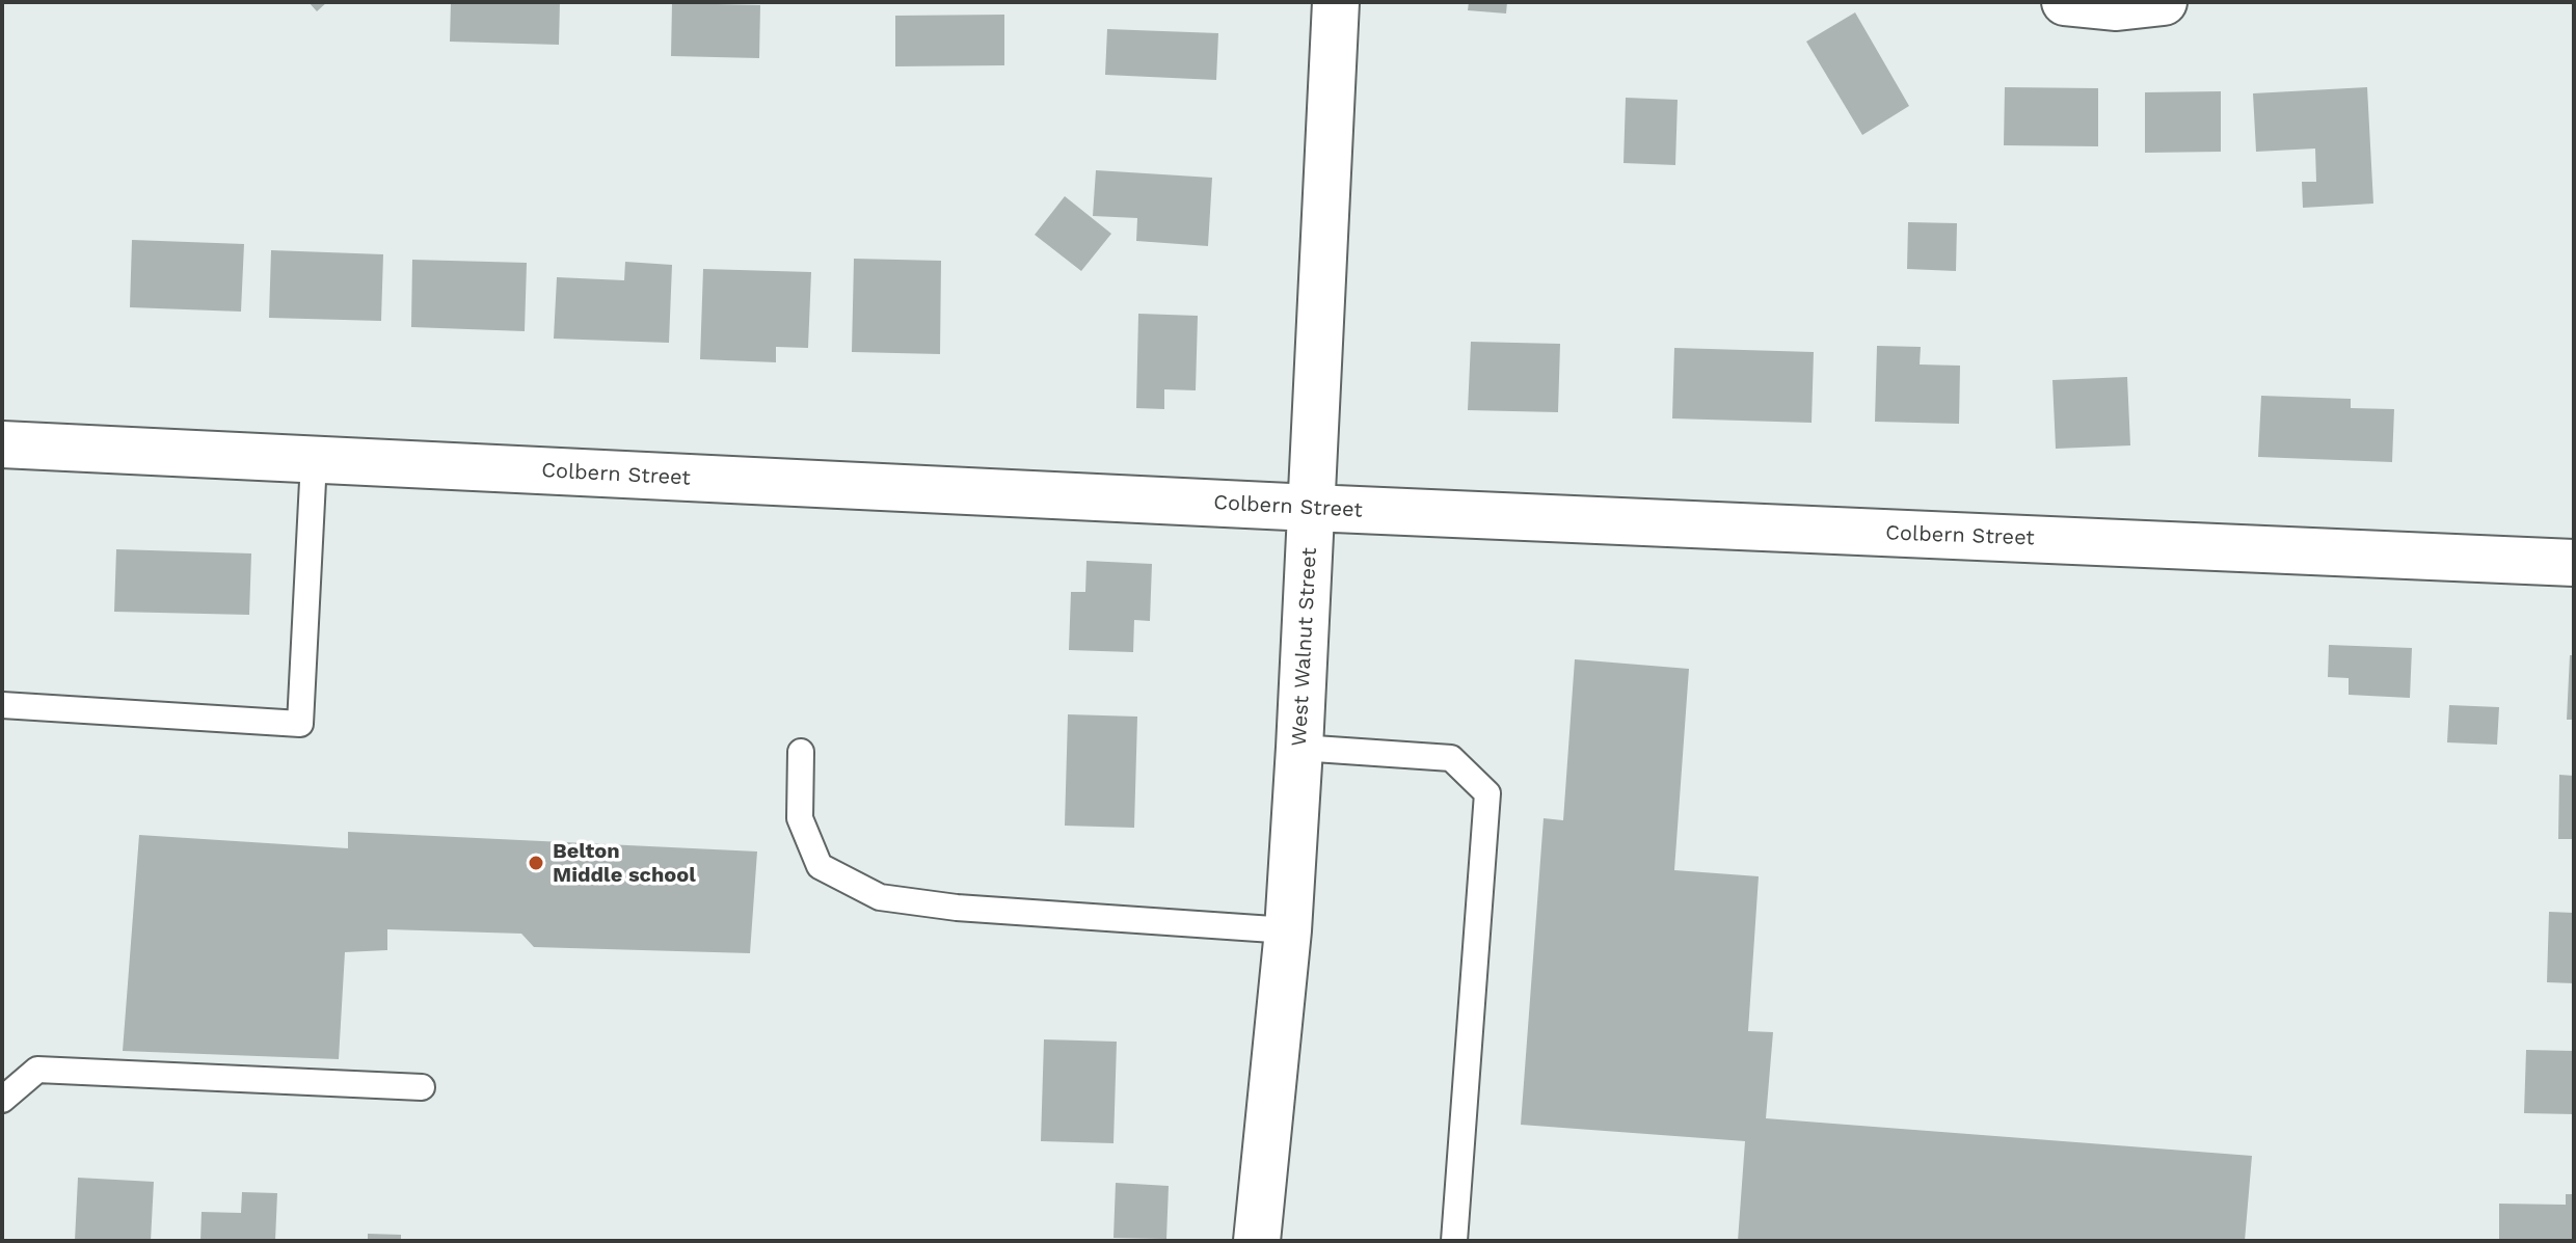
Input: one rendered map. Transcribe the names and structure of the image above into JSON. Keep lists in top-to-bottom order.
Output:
{
  "streets": {
    "street": ["Colbern Street", "West Walnut Street"]
  },
  "crossings": [
    ["Colbern Street", "West Walnut Street"]
  ],
  "places": ["Belton Middle school"]
}
